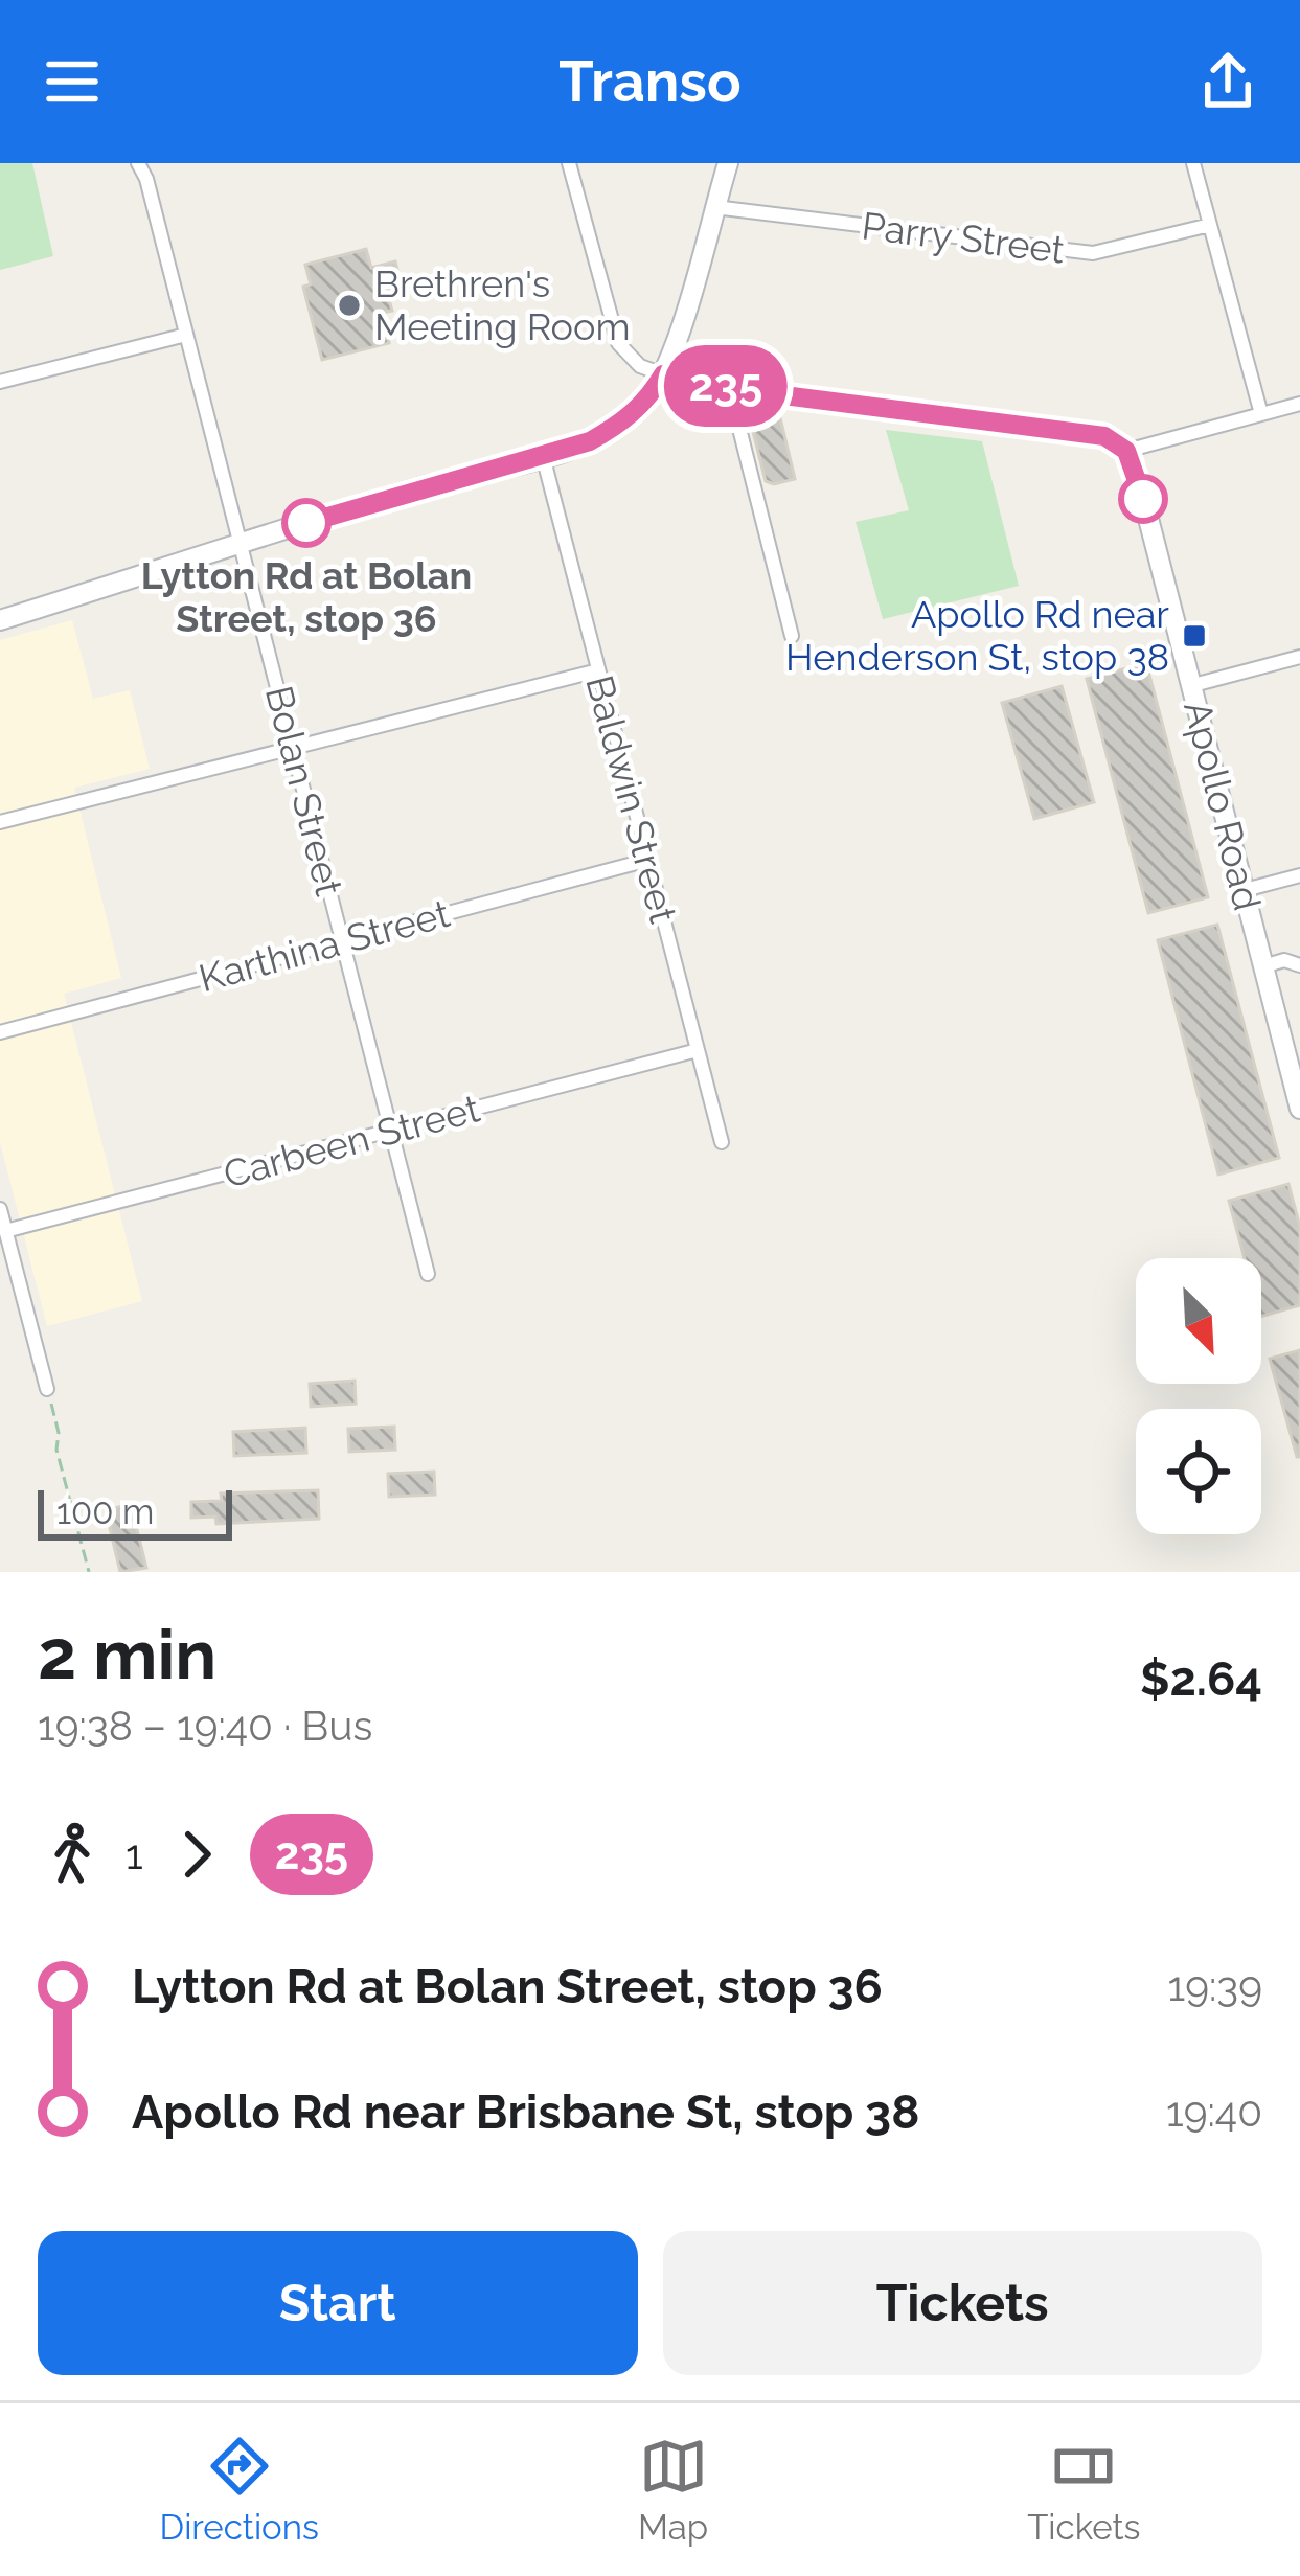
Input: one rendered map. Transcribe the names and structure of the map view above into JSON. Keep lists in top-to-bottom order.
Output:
{
  "streets": {
    "street": [
      "Parry Street",
      "Bolan Street",
      "Baldwin Street",
      "Apollo Road",
      "Karthina Street",
      "Carbeen Street"
    ]
  },
  "crossings": [
    ["Bolan Street", "Karthina Street"],
    ["Bolan Street", "Carbeen Street"],
    ["Baldwin Street", "Karthina Street"],
    ["Baldwin Street", "Carbeen Street"]
  ],
  "places": {
    "other": ["Brethren's Meeting Room", "Lytton Rd at Bolan Street, stop 36"],
    "transit": ["Apollo Rd near Henderson St, stop 38"]
  },
  "lines": ["bus line 235"],
  "scale_bar": "100 m",
  "north": "bottom right",
  "page": {
    "header": "Transo",
    "on_map": "235",
    "scale": "100 m",
    "heading": ["2 min", "19:38 – 19:40 · Bus", "$2.64"],
    "legs": ["1", "235"],
    "list": [
      {
        "name": "Lytton Rd at Bolan Street, stop 36",
        "value": "19:39"
      },
      {
        "name": "Apollo Rd near Brisbane St, stop 38",
        "value": "19:40"
      }
    ],
    "buttons": ["Start", "Tickets"],
    "tabs": ["Directions", "Map", "Tickets"]
  }
}
